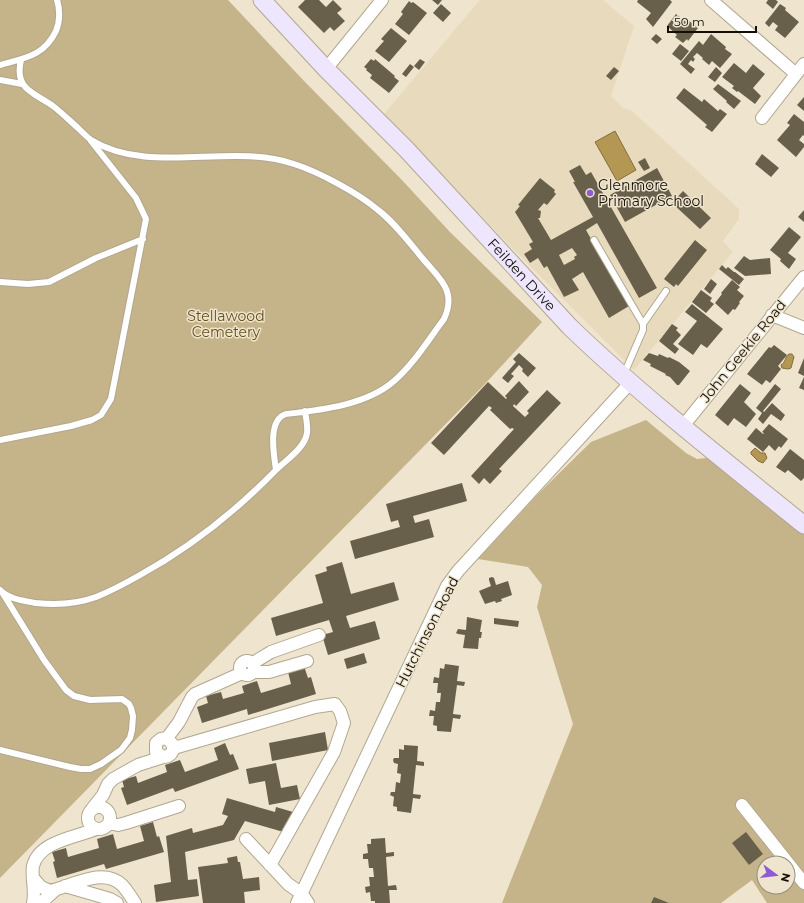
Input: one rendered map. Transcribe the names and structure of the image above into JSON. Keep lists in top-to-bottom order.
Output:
{
  "streets": {
    "street": ["Feilden Drive", "John Geekie Road", "Hutchinson Road"]
  },
  "crossings": [
    ["Feilden Drive", "John Geekie Road"],
    ["Feilden Drive", "Hutchinson Road"]
  ],
  "parks": ["Stellawood Cemetery"],
  "places": ["Glenmore Primary School"],
  "scale_bar": "50 m",
  "north": "right"
}
